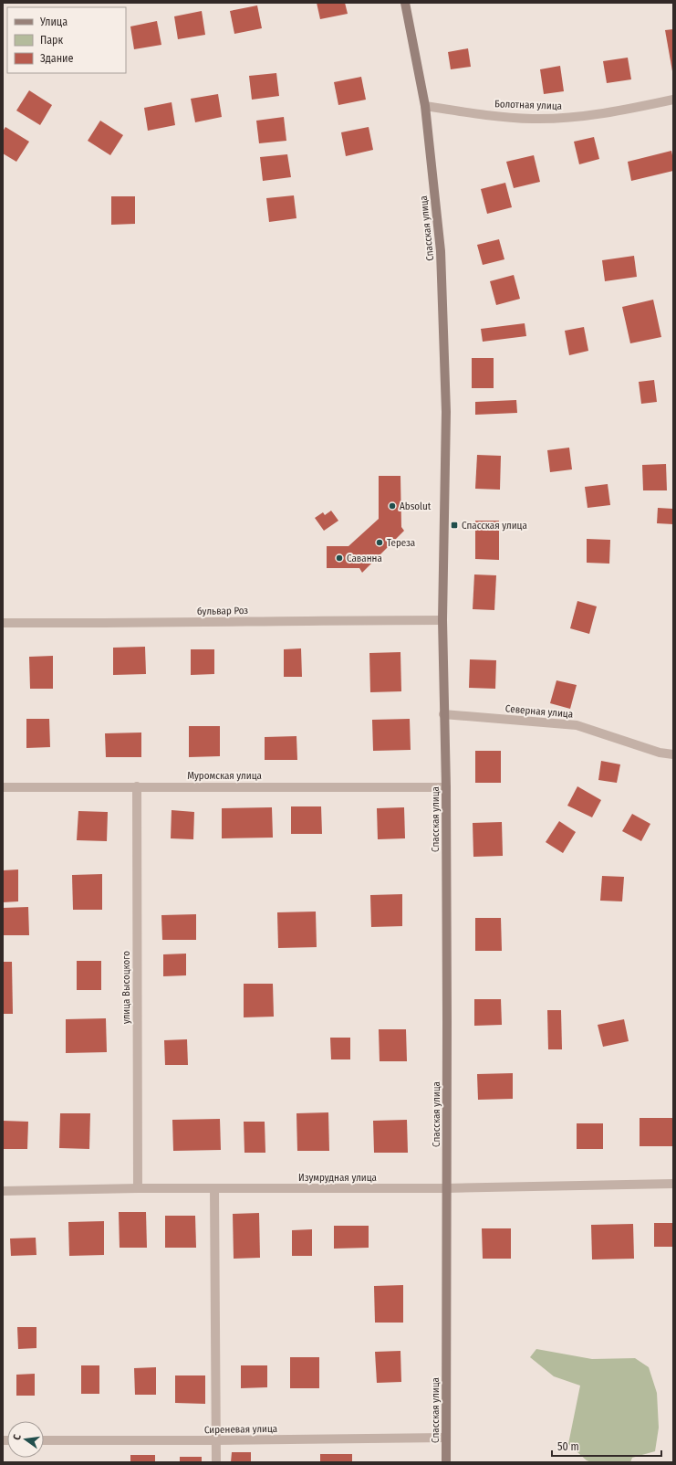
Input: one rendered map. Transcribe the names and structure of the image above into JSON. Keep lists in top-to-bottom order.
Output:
{
  "streets": {
    "street": [
      "Болотная улица",
      "Спасская улица",
      "бульвар Роз",
      "Северная улица",
      "Муромская улица",
      "улица Высоцкого",
      "Изумрудная улица",
      "Сиреневая улица"
    ]
  },
  "crossings": [
    ["Болотная улица", "Спасская улица"],
    ["Спасская улица", "бульвар Роз"],
    ["Спасская улица", "Северная улица"],
    ["Спасская улица", "Муромская улица"],
    ["Спасская улица", "Изумрудная улица"],
    ["Спасская улица", "Сиреневая улица"],
    ["Муромская улица", "улица Высоцкого"],
    ["улица Высоцкого", "Изумрудная улица"]
  ],
  "places": {
    "other": ["Absolut", "Тереза", "Саванна"],
    "transit": ["Спасская улица"]
  },
  "legend": ["Улица", "Парк", "Здание"],
  "scale_bar": "50 m",
  "north": "left"
}
